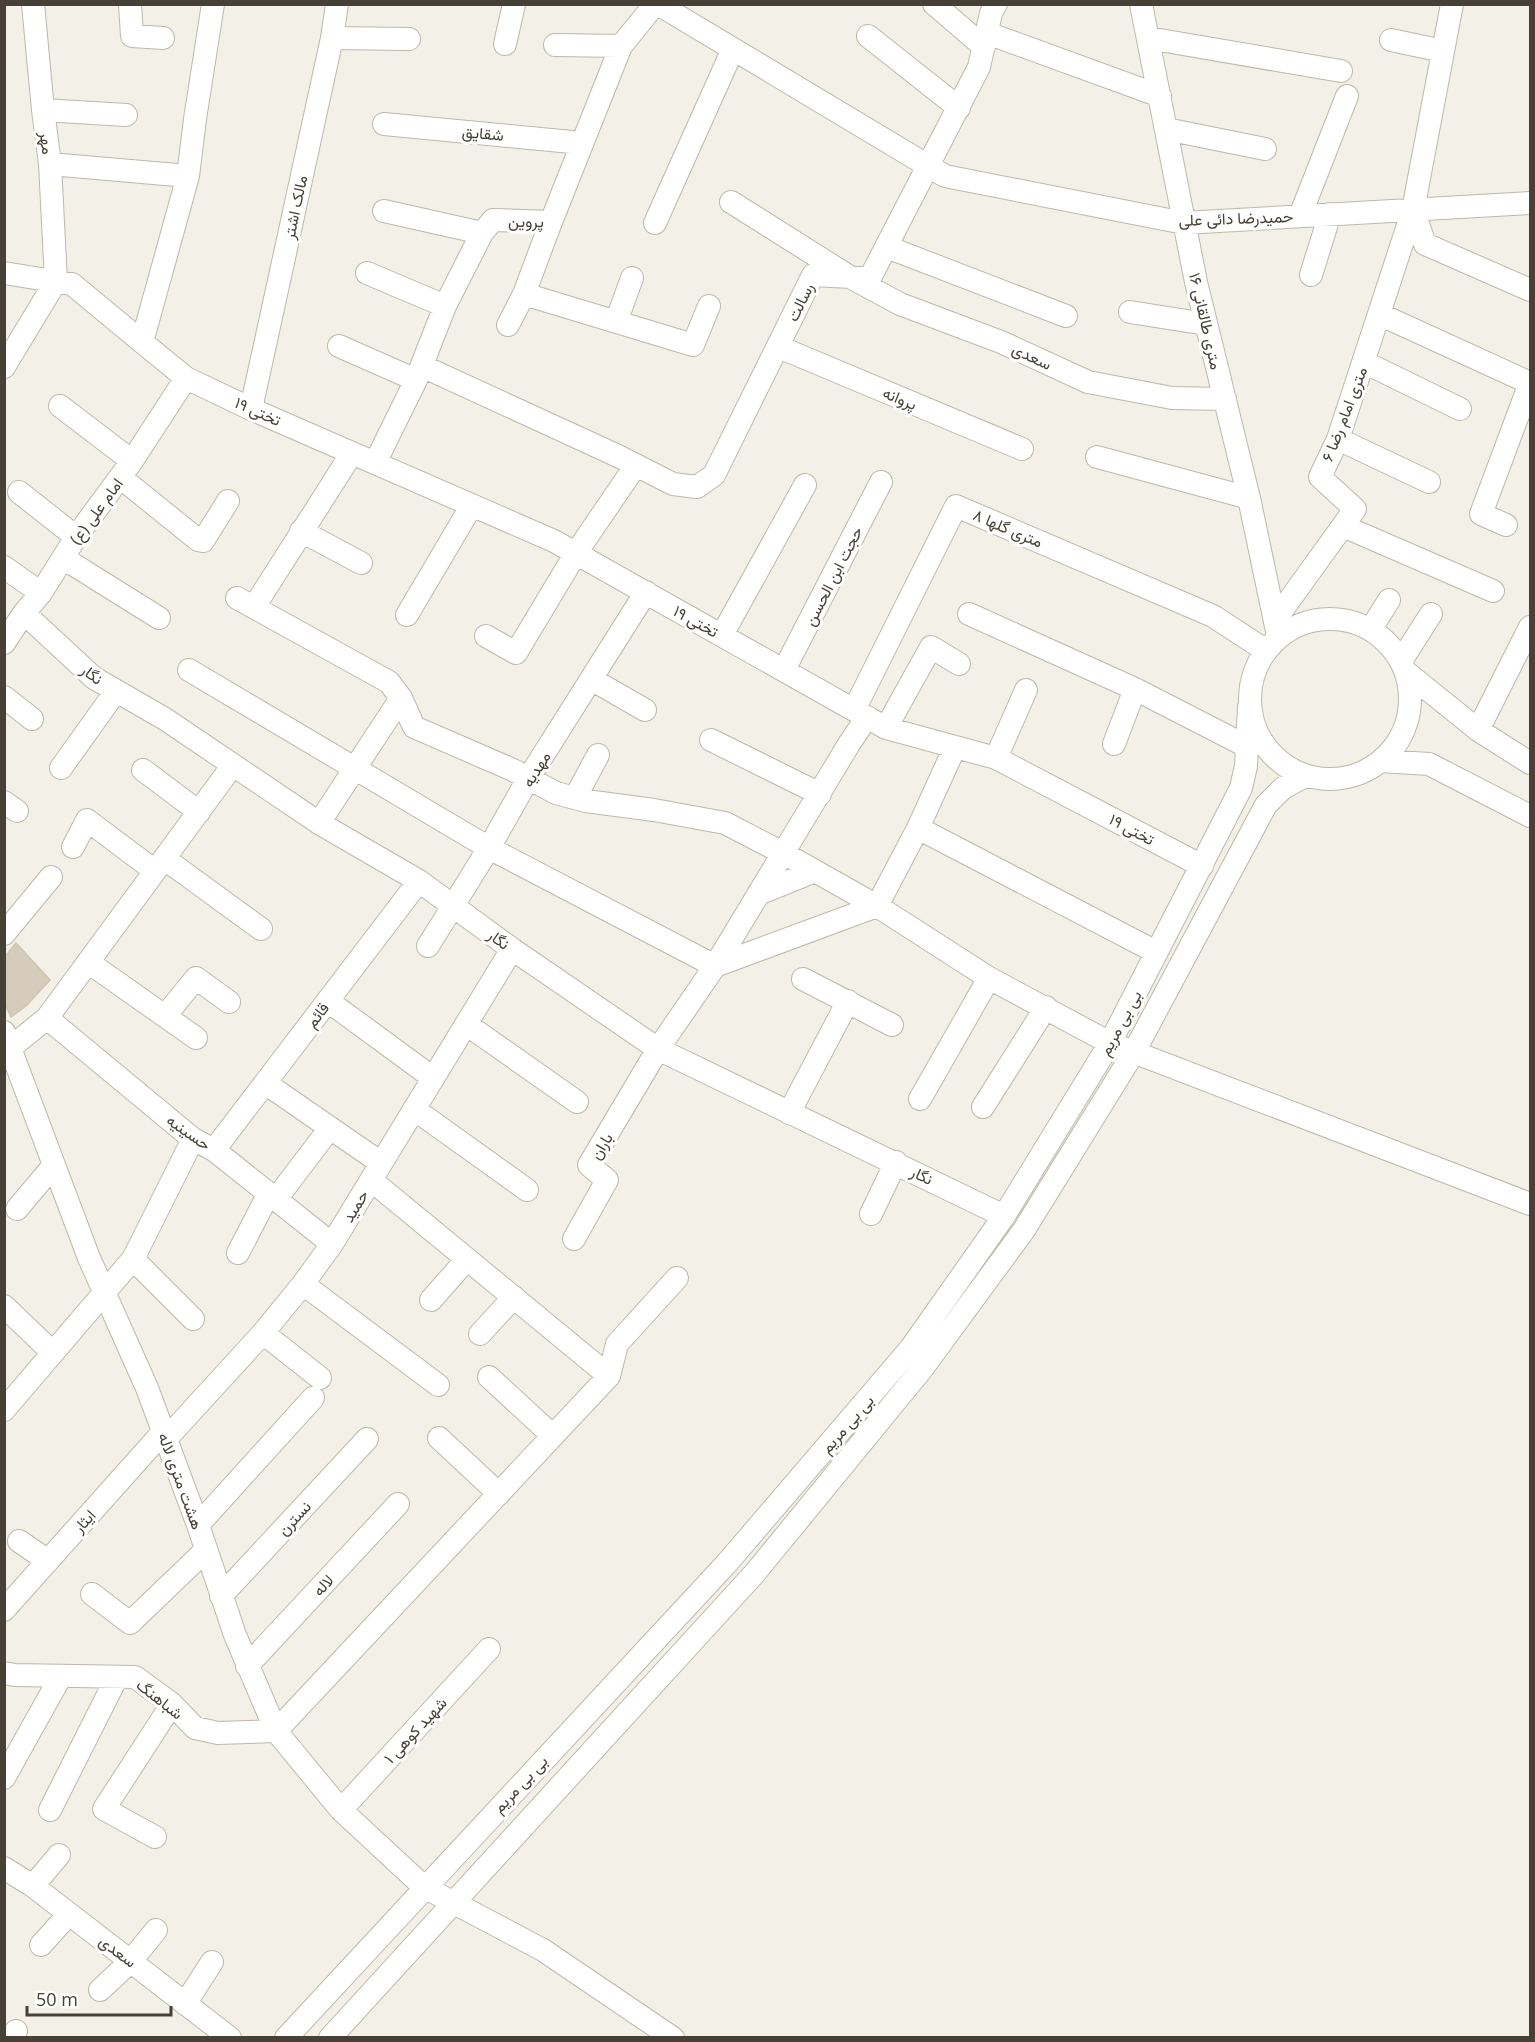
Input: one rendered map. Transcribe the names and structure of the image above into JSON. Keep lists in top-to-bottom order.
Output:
{
  "streets": {
    "street": [
      "شقایق",
      "مهر",
      "مالک اشتر",
      "حمیدرضا دائی علی",
      "پروین",
      "رسالت",
      "۱۶ متری طالقانی",
      "سعدی",
      "پروانه",
      "تختی ۱۹",
      "۶ متری امام رضا",
      "امام علی (ع)",
      "۸ متری گلها",
      "حجت ابن الحسن",
      "نگار",
      "مهدیه",
      "قائم",
      "بی بی مریم",
      "حسینیه",
      "باران",
      "حمید",
      "هشت متری لاله",
      "نسترن",
      "ایثار",
      "لاله",
      "شباهنگ",
      "شهید کوهی ۱"
    ]
  },
  "crossings": [
    ["شقایق", "پروین"],
    ["مهر", "تختی ۱۹"],
    ["مالک اشتر", "تختی ۱۹"],
    ["حمیدرضا دائی علی", "رسالت"],
    ["حمیدرضا دائی علی", "۱۶ متری طالقانی"],
    ["حمیدرضا دائی علی", "۶ متری امام رضا"],
    ["رسالت", "سعدی"],
    ["رسالت", "پروانه"],
    ["۱۶ متری طالقانی", "سعدی"],
    ["۱۶ متری طالقانی", "۶ متری امام رضا"],
    ["۱۶ متری طالقانی", "۸ متری گلها"],
    ["۱۶ متری طالقانی", "بی بی مریم"],
    ["تختی ۱۹", "امام علی (ع)"],
    ["تختی ۱۹", "۸ متری گلها"],
    ["تختی ۱۹", "حجت ابن الحسن"],
    ["تختی ۱۹", "مهدیه"],
    ["تختی ۱۹", "بی بی مریم"],
    ["۶ متری امام رضا", "۸ متری گلها"],
    ["۶ متری امام رضا", "بی بی مریم"],
    ["امام علی (ع)", "نگار"],
    ["۸ متری گلها", "بی بی مریم"],
    ["نگار", "مهدیه"],
    ["نگار", "قائم"],
    ["نگار", "بی بی مریم"],
    ["نگار", "باران"],
    ["نگار", "حمید"],
    ["قائم", "حسینیه"],
    ["بی بی مریم", "هشت متری لاله"],
    ["حسینیه", "حمید"],
    ["حمید", "هشت متری لاله"],
    ["حمید", "ایثار"],
    ["هشت متری لاله", "نسترن"],
    ["هشت متری لاله", "ایثار"],
    ["هشت متری لاله", "لاله"],
    ["هشت متری لاله", "شباهنگ"],
    ["هشت متری لاله", "شهید کوهی ۱"]
  ],
  "scale_bar": "50 m"
}
